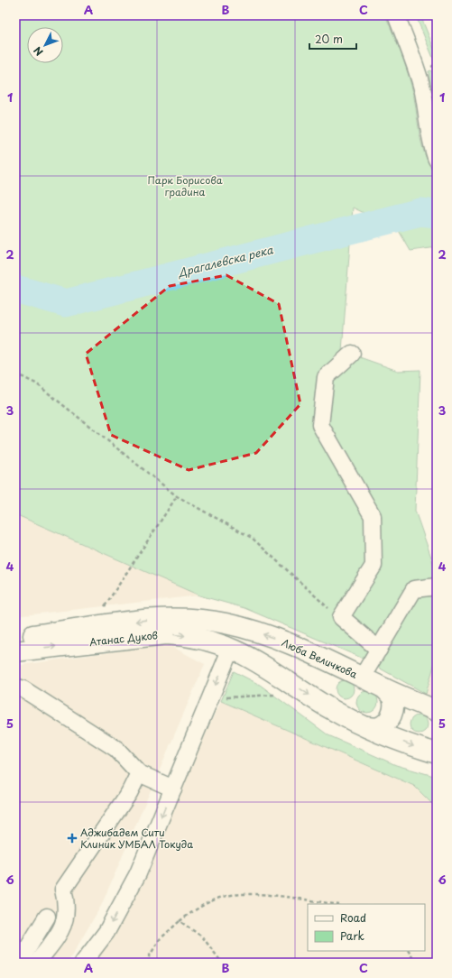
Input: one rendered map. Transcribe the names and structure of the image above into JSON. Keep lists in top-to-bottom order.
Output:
{
  "streets": {
    "main road": ["Атанас Дуков", "Люба Величкова"]
  },
  "crossings": [
    ["Атанас Дуков", "Люба Величкова"]
  ],
  "one_way": ["Люба Величкова"],
  "water": ["Драгалевска река"],
  "parks": ["Парк Борисова градина"],
  "places": {
    "health": ["Аджибадем Сити Клиник УМБАЛ Токуда"]
  },
  "legend": ["Road", "Park"],
  "scale_bar": "20 m",
  "north": "bottom left",
  "grid": {
    "columns": ["A", "B", "C"],
    "rows": [
      "1",
      "2",
      "3",
      "4",
      "5",
      "6"
    ]
  }
}
